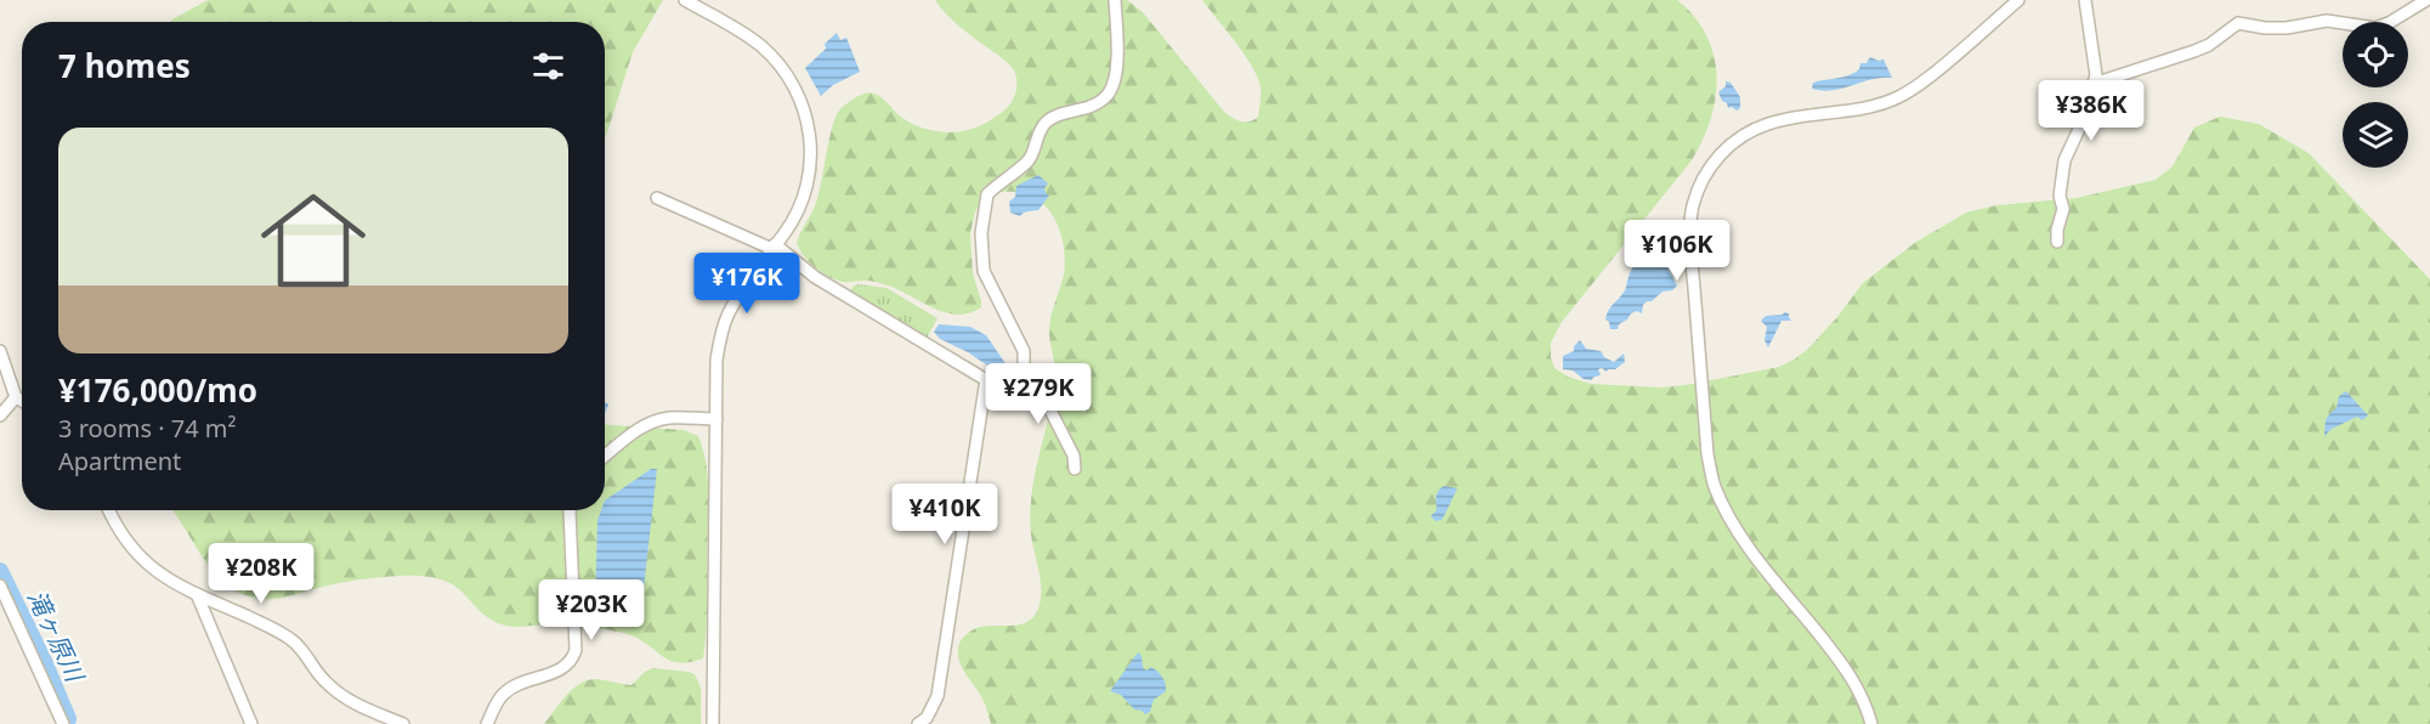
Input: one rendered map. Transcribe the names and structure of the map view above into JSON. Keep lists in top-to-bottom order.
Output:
{
  "water": ["滝ヶ原川"],
  "page": {
    "heading": "7 homes",
    "price": [
      "¥386K",
      "¥106K",
      "¥176K",
      "¥279K",
      "¥410K",
      "¥208K",
      "¥203K"
    ],
    "list": [
      {
        "name": "¥176,000/mo",
        "note": "3 rooms · 74 m² · Apartment"
      }
    ]
  }
}
